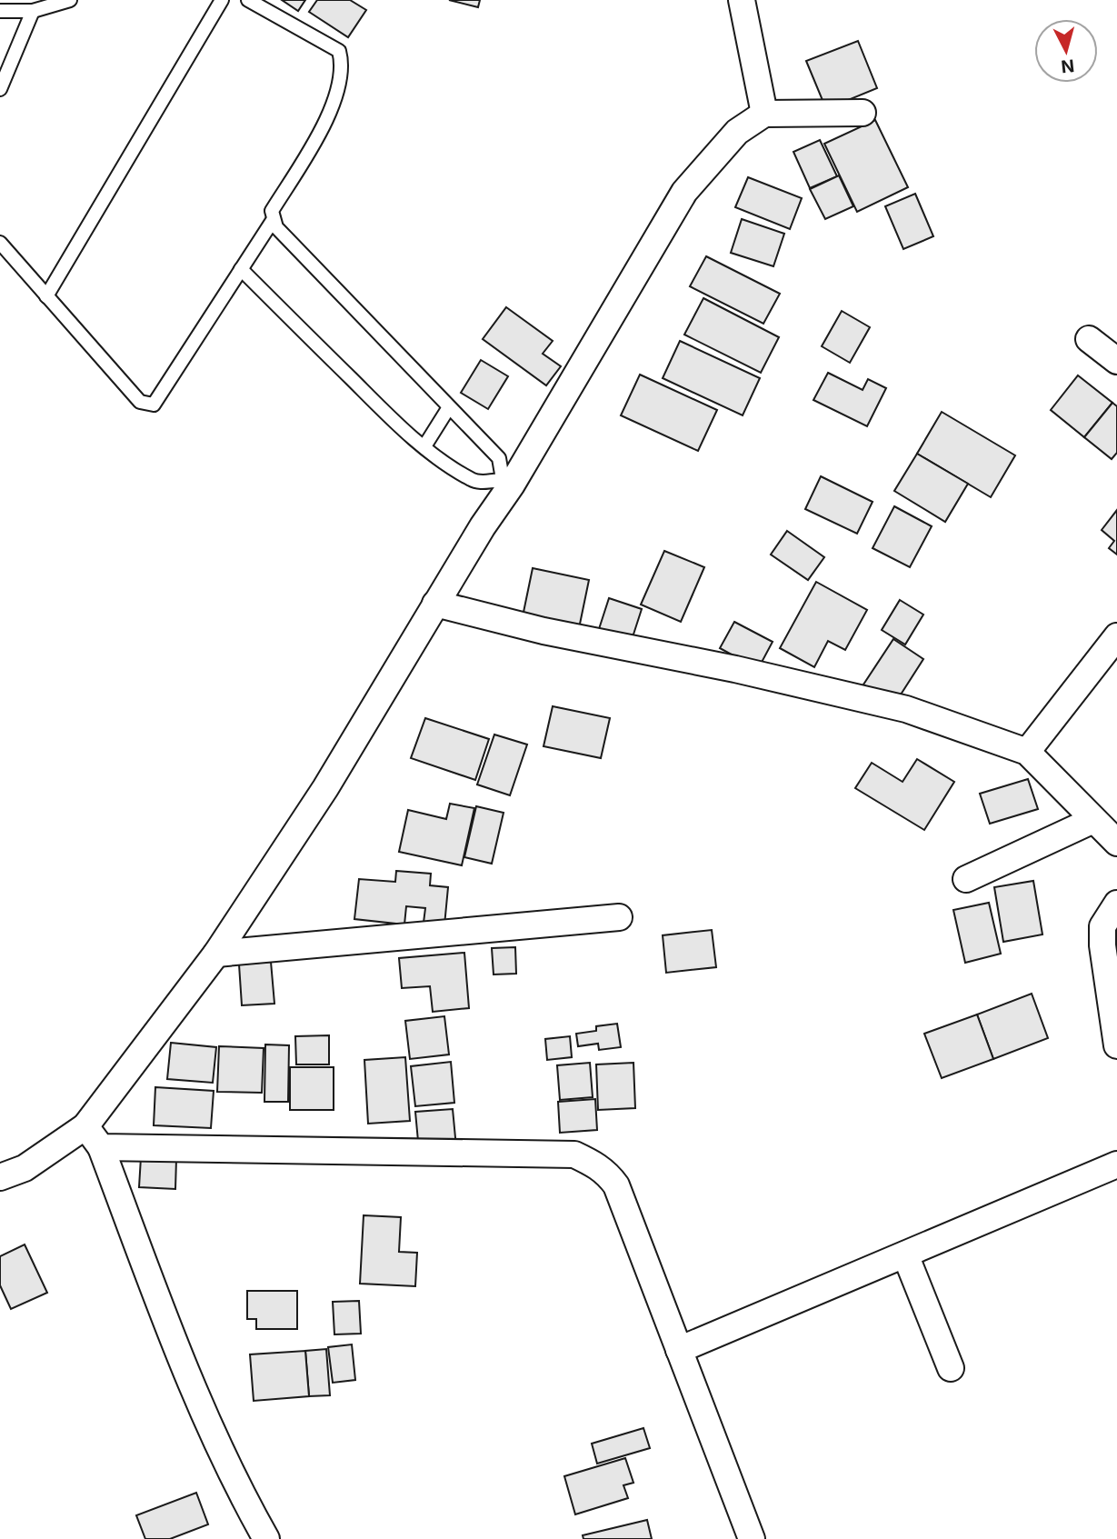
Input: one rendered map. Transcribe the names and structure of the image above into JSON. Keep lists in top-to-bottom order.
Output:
{
  "north": "bottom"
}
